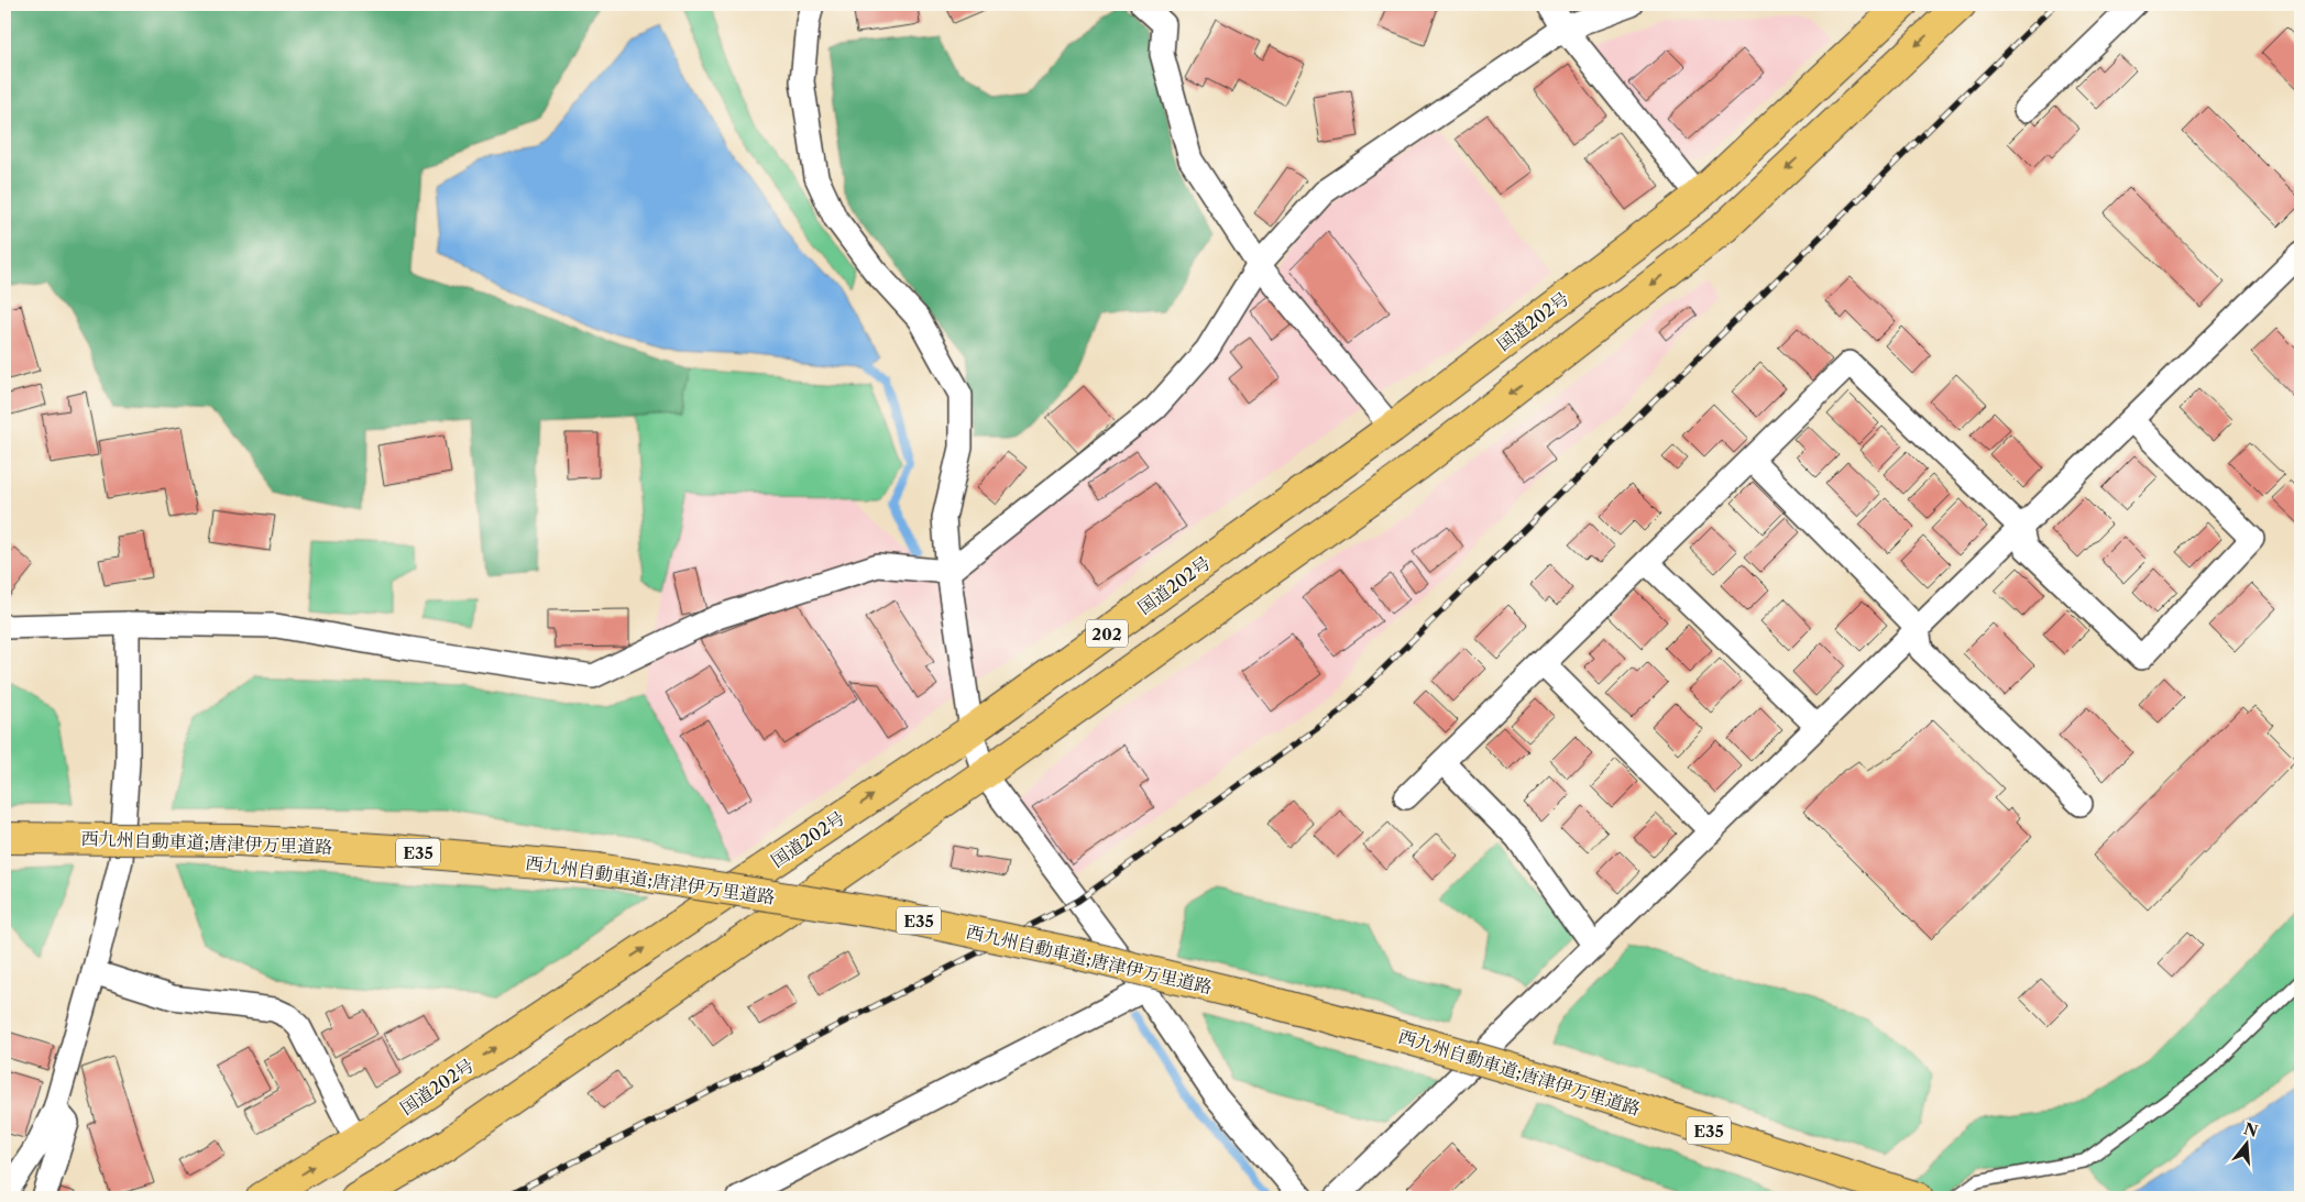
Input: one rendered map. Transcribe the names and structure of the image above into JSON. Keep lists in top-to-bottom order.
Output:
{
  "streets": {
    "highway": [
      "国道202号",
      "202",
      "西九州自動車道;唐津伊万里道路",
      "E35"
    ]
  },
  "north": "top"
}
